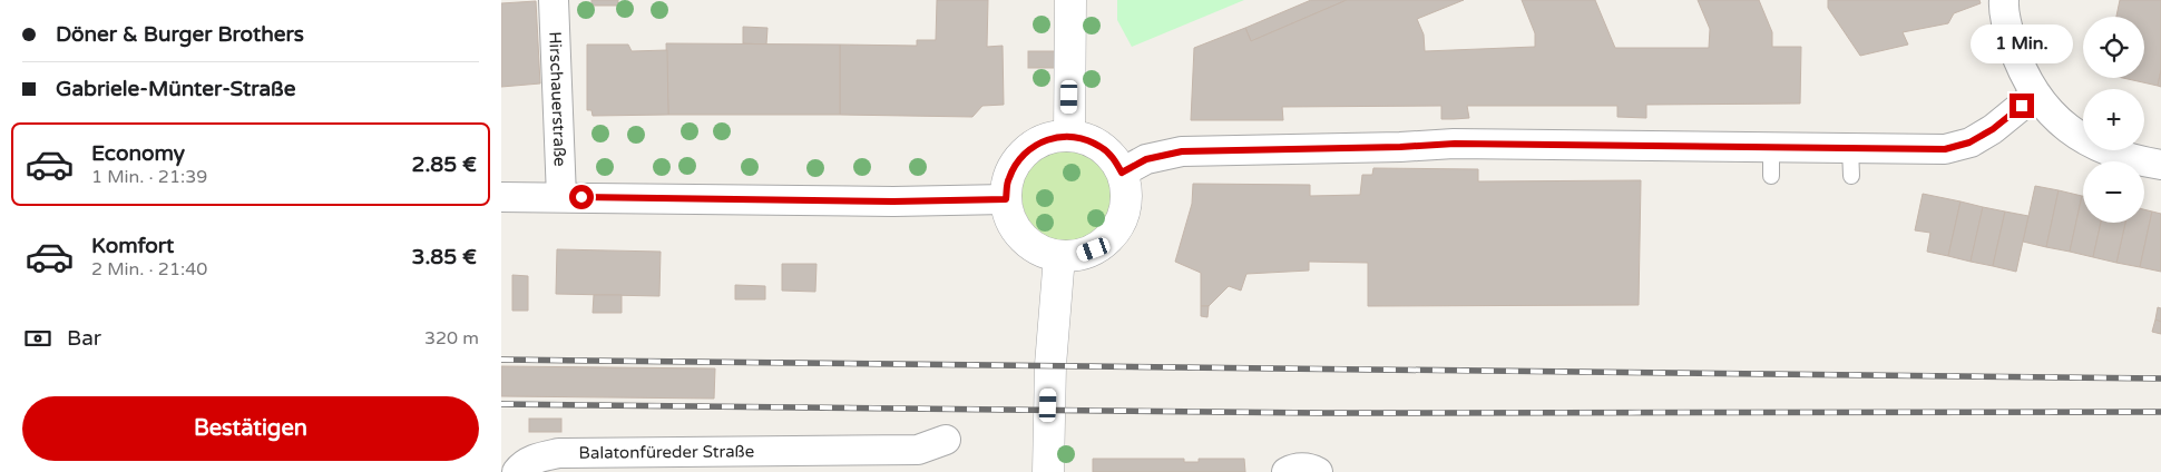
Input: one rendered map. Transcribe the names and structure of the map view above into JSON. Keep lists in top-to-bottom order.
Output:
{
  "streets": {
    "street": ["Hirschauerstraße", "Balatonfüreder Straße"]
  },
  "page": {
    "banner": ["Döner & Burger Brothers", "Gabriele-Münter-Straße"],
    "map_buttons": ["+", "−"],
    "bubble": "1 Min.",
    "list": [
      {
        "name": "Economy",
        "note": "1 Min. · 21:39",
        "value": "2.85 €"
      },
      {
        "name": "Komfort",
        "note": "2 Min. · 21:40",
        "value": "3.85 €"
      }
    ],
    "pay": ["Bar", "320 m"],
    "buttons": "Bestätigen"
  }
}
